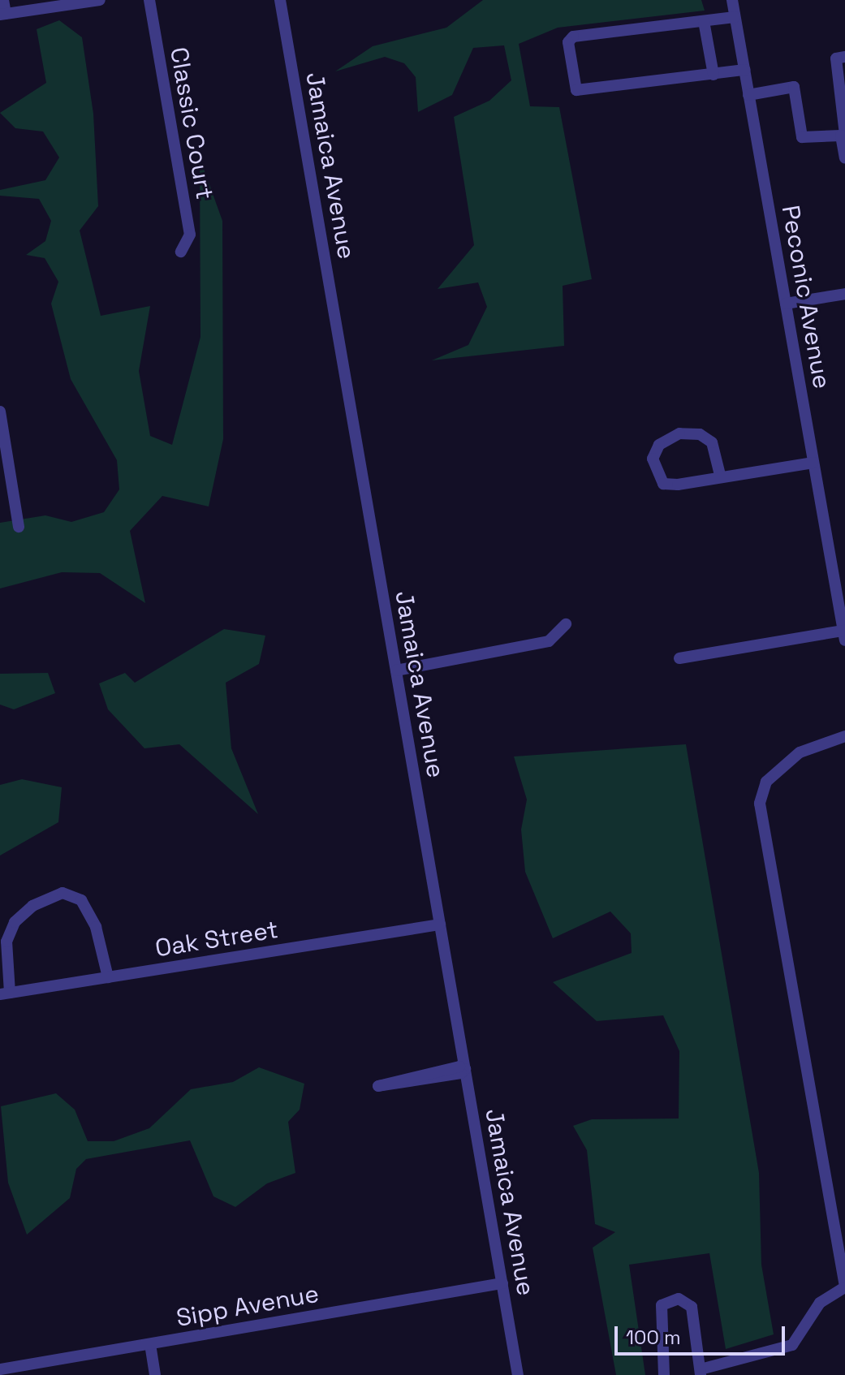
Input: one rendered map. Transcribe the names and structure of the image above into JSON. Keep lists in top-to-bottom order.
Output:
{
  "streets": {
    "street": [
      "Classic Court",
      "Jamaica Avenue",
      "Peconic Avenue",
      "Oak Street",
      "Sipp Avenue"
    ]
  },
  "crossings": [
    ["Jamaica Avenue", "Oak Street"],
    ["Jamaica Avenue", "Sipp Avenue"]
  ],
  "scale_bar": "100 m"
}
